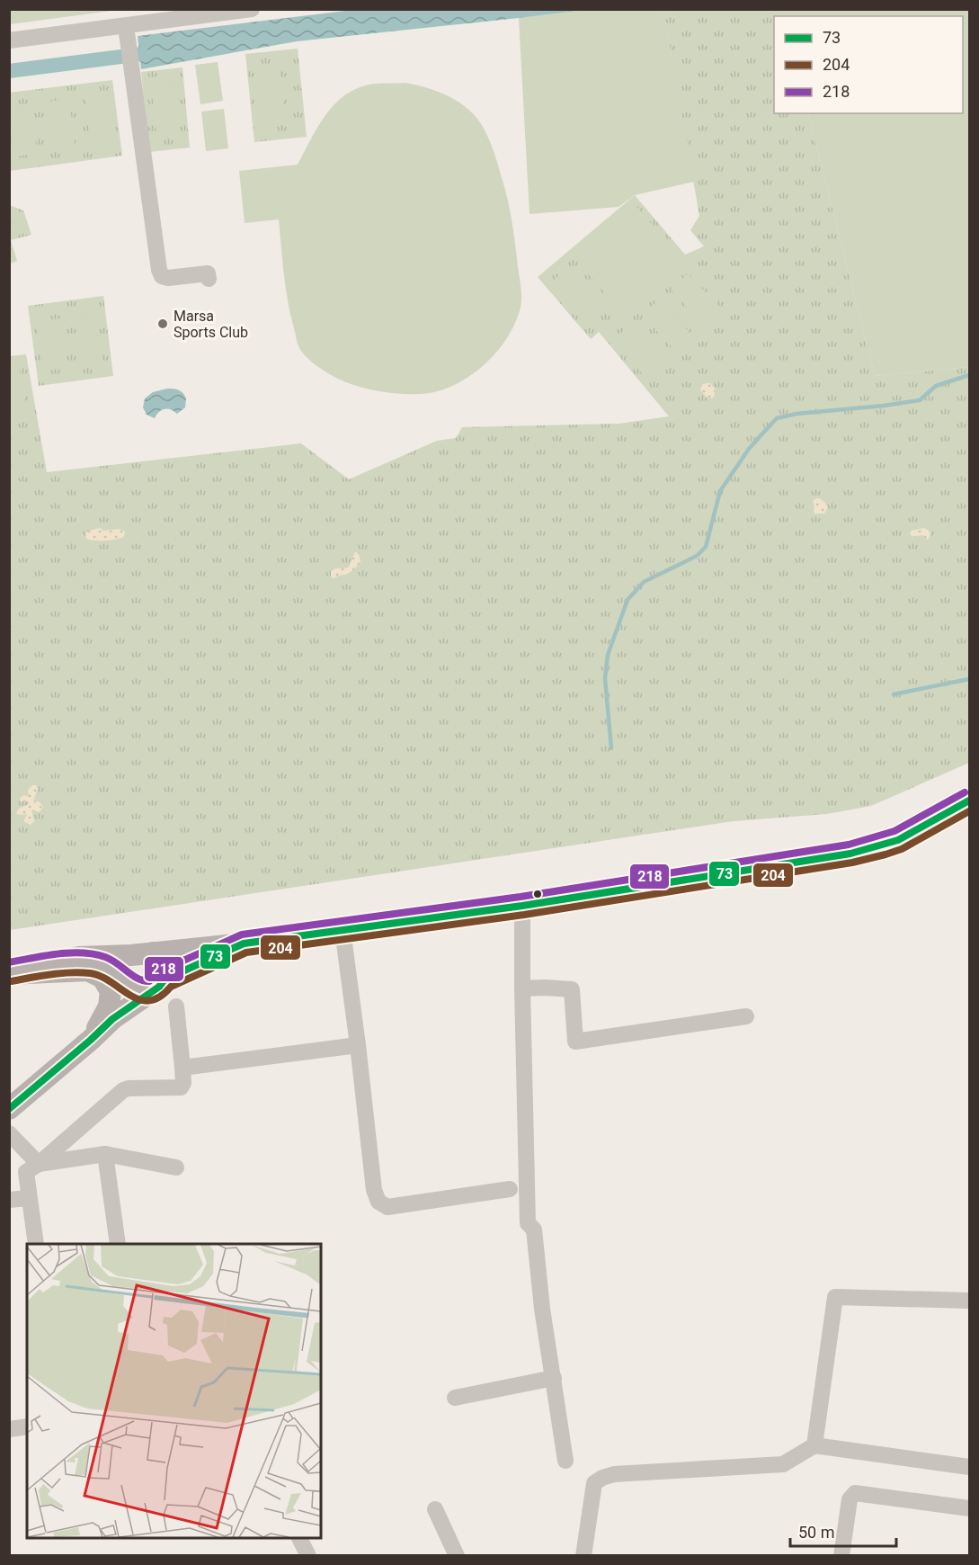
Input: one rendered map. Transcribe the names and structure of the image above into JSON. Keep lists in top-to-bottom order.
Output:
{
  "places": ["Marsa Sports Club"],
  "lines": ["transit line 218", "transit line 73", "transit line 204"],
  "legend": ["73", "204", "218"],
  "scale_bar": "50 m"
}
